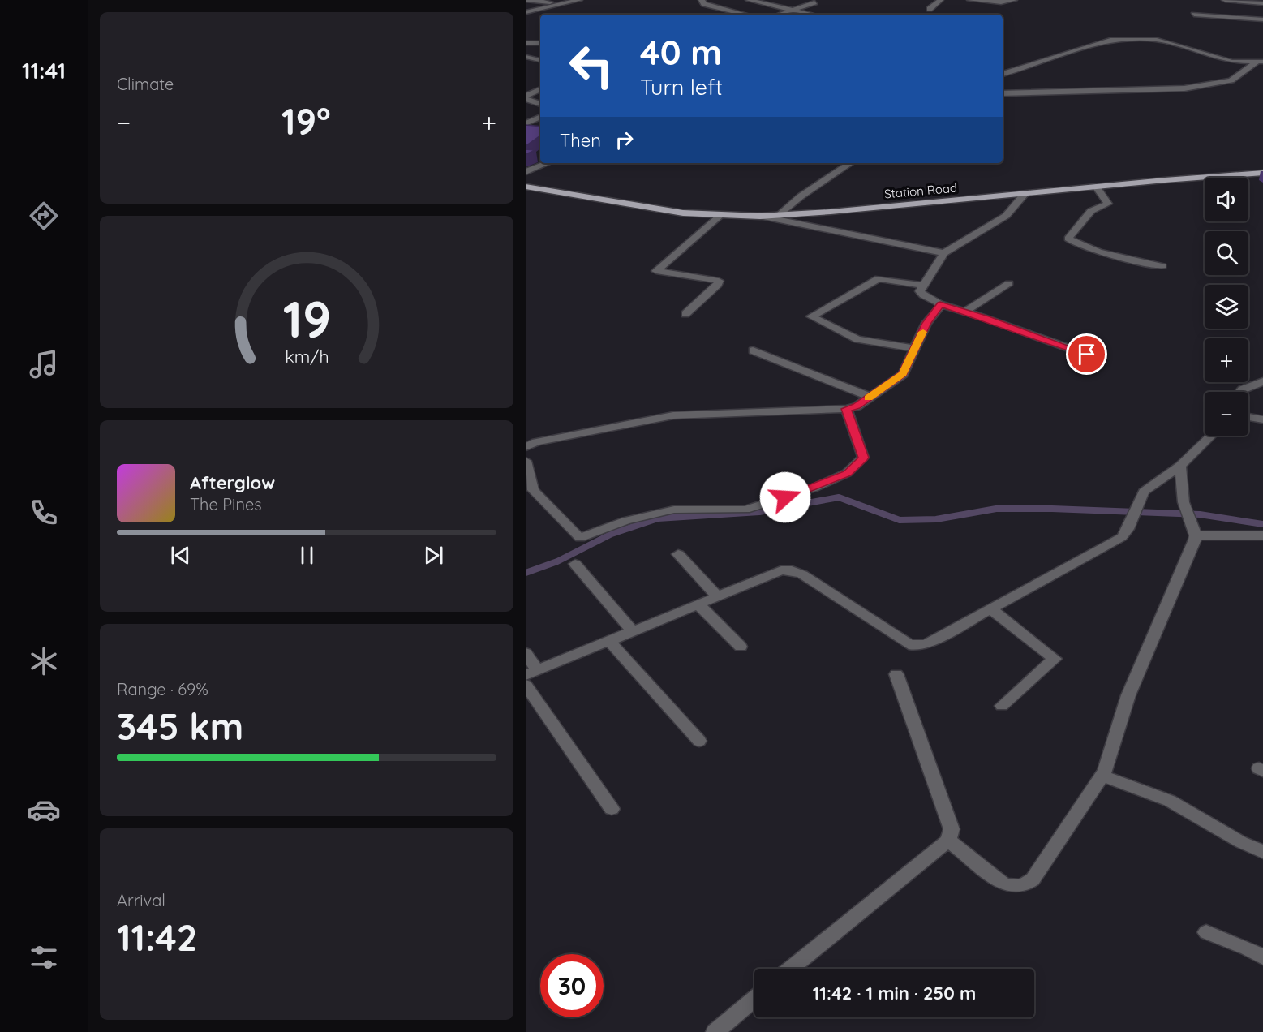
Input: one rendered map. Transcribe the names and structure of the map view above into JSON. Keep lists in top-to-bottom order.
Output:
{
  "streets": {
    "main road": ["Station Road"]
  },
  "page": {
    "tabs": "11:41",
    "tile": [
      "Climate",
      ["Range · 69%", "345 km"],
      ["Arrival", "11:42"]
    ],
    "turn": ["40 m", "Turn left"],
    "heat": ["−", "19°", "+"],
    "then": "Then",
    "map_buttons": ["+", "−"],
    "song": ["Afterglow", "The Pines"],
    "limit": "30",
    "trip": "11:42 · 1 min · 250 m",
    "gauge": ["19", "km/h"]
  }
}
